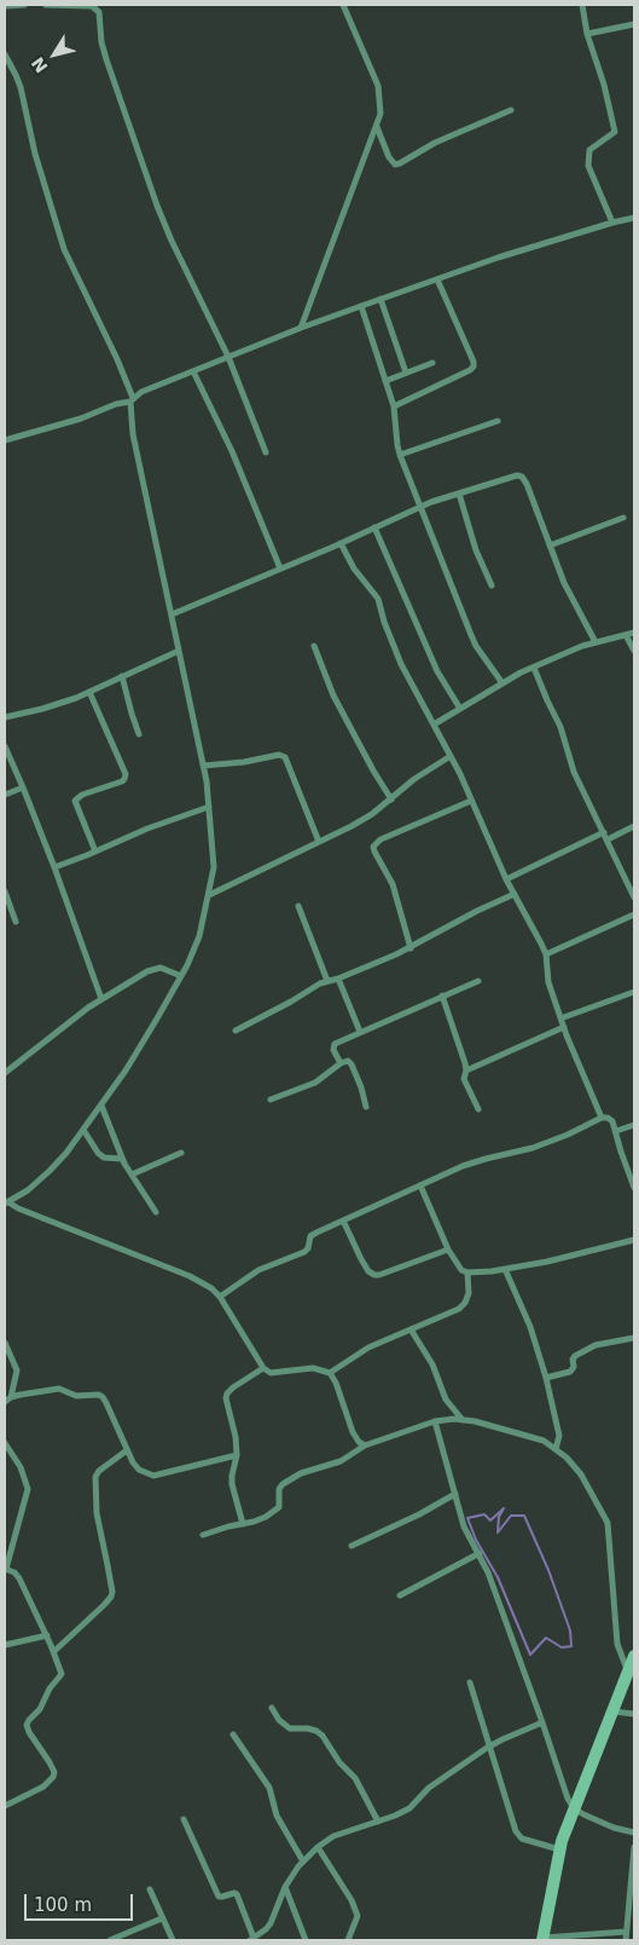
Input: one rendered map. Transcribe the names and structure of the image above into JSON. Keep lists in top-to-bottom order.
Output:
{
  "scale_bar": "100 m",
  "north": "bottom left"
}
